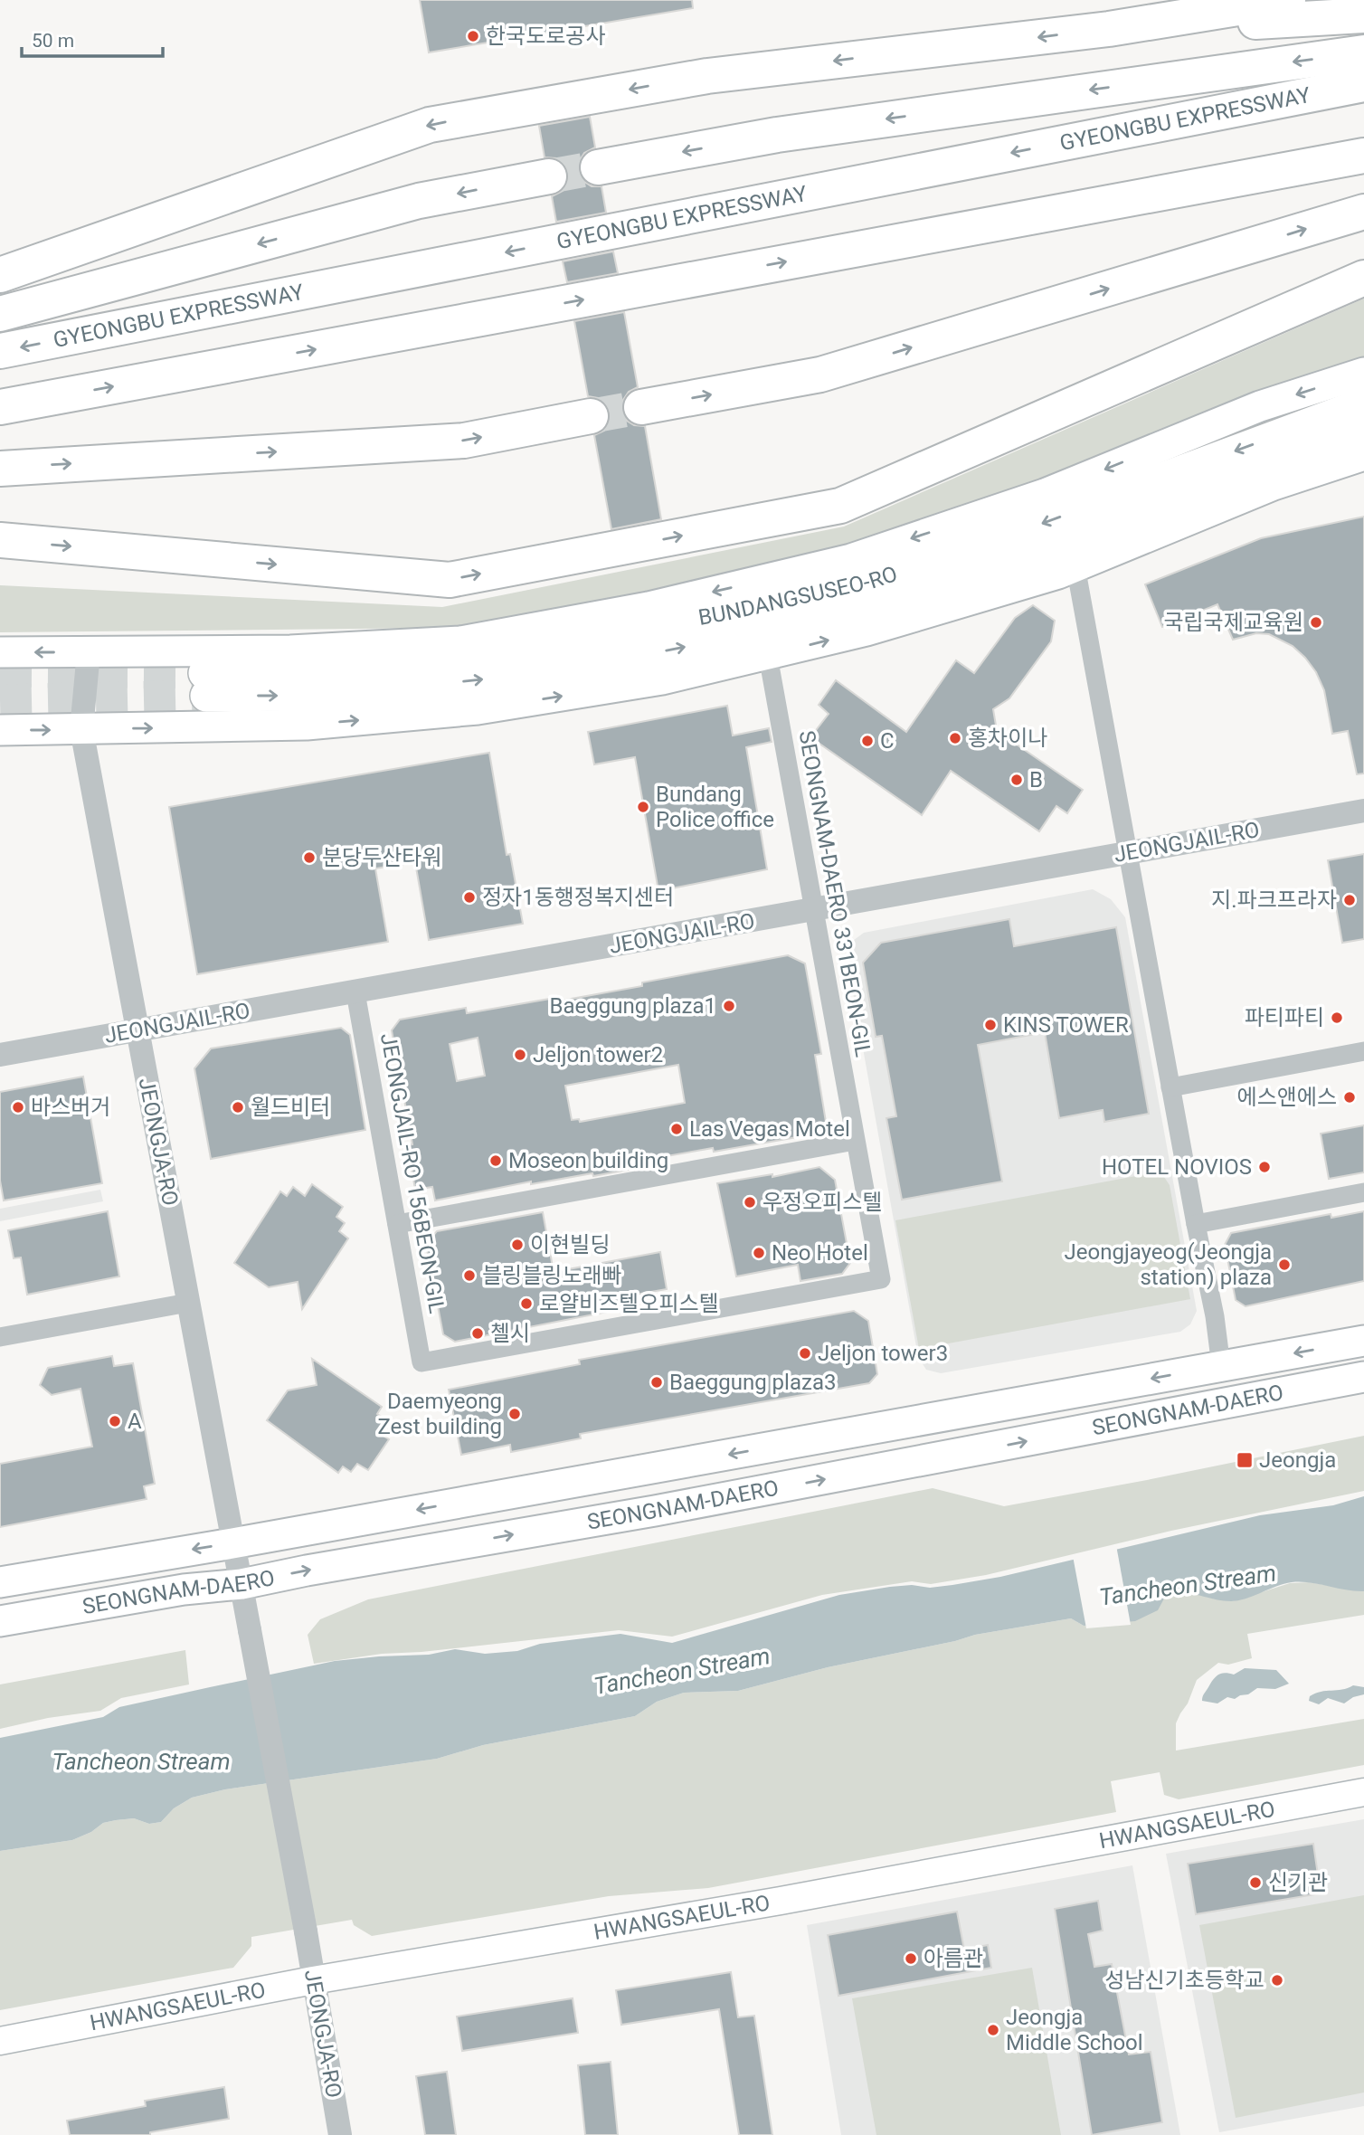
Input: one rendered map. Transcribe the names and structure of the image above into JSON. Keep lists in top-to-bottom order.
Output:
{
  "streets": {
    "highway": ["GYEONGBU EXPRESSWAY", "BUNDANGSUSEO-RO"],
    "main road": ["SEONGNAM-DAERO", "HWANGSAEUL-RO"],
    "street": [
      "JEONGJAIL-RO",
      "SEONGNAM-DAERO 331BEON-GIL",
      "JEONGJA-RO",
      "JEONGJAIL-RO 156BEON-GIL"
    ]
  },
  "crossings": [
    ["JEONGJAIL-RO", "SEONGNAM-DAERO 331BEON-GIL"],
    ["JEONGJAIL-RO", "JEONGJA-RO"],
    ["JEONGJAIL-RO", "JEONGJAIL-RO 156BEON-GIL"],
    ["SEONGNAM-DAERO 331BEON-GIL", "JEONGJAIL-RO 156BEON-GIL"],
    ["JEONGJA-RO", "SEONGNAM-DAERO"],
    ["JEONGJA-RO", "HWANGSAEUL-RO"]
  ],
  "water": ["Tancheon Stream"],
  "places": {
    "other": [
      "한국도로공사",
      "국립국제교육원",
      "홍차이나",
      "C",
      "B",
      "Bundang Police office",
      "분당두산타워",
      "정자1동행정복지센터",
      "지.파크프라자",
      "Baeggung plaza1",
      "파티파티",
      "KINS TOWER",
      "Jeljon tower2",
      "에스앤에스",
      "바스버거",
      "월드비터",
      "Las Vegas Motel",
      "Moseon building",
      "HOTEL NOVIOS",
      "우정오피스텔",
      "이현빌딩",
      "Neo Hotel",
      "Jeongjayeog(Jeongja station) plaza",
      "블링블링노래빠",
      "로얄비즈텔오피스텔",
      "첼시",
      "Jeljon tower3",
      "Baeggung plaza3",
      "Daemyeong Zest building",
      "A",
      "신기관",
      "아름관",
      "성남신기초등학교",
      "Jeongja Middle School"
    ],
    "transit": ["Jeongja"]
  },
  "scale_bar": "50 m"
}
